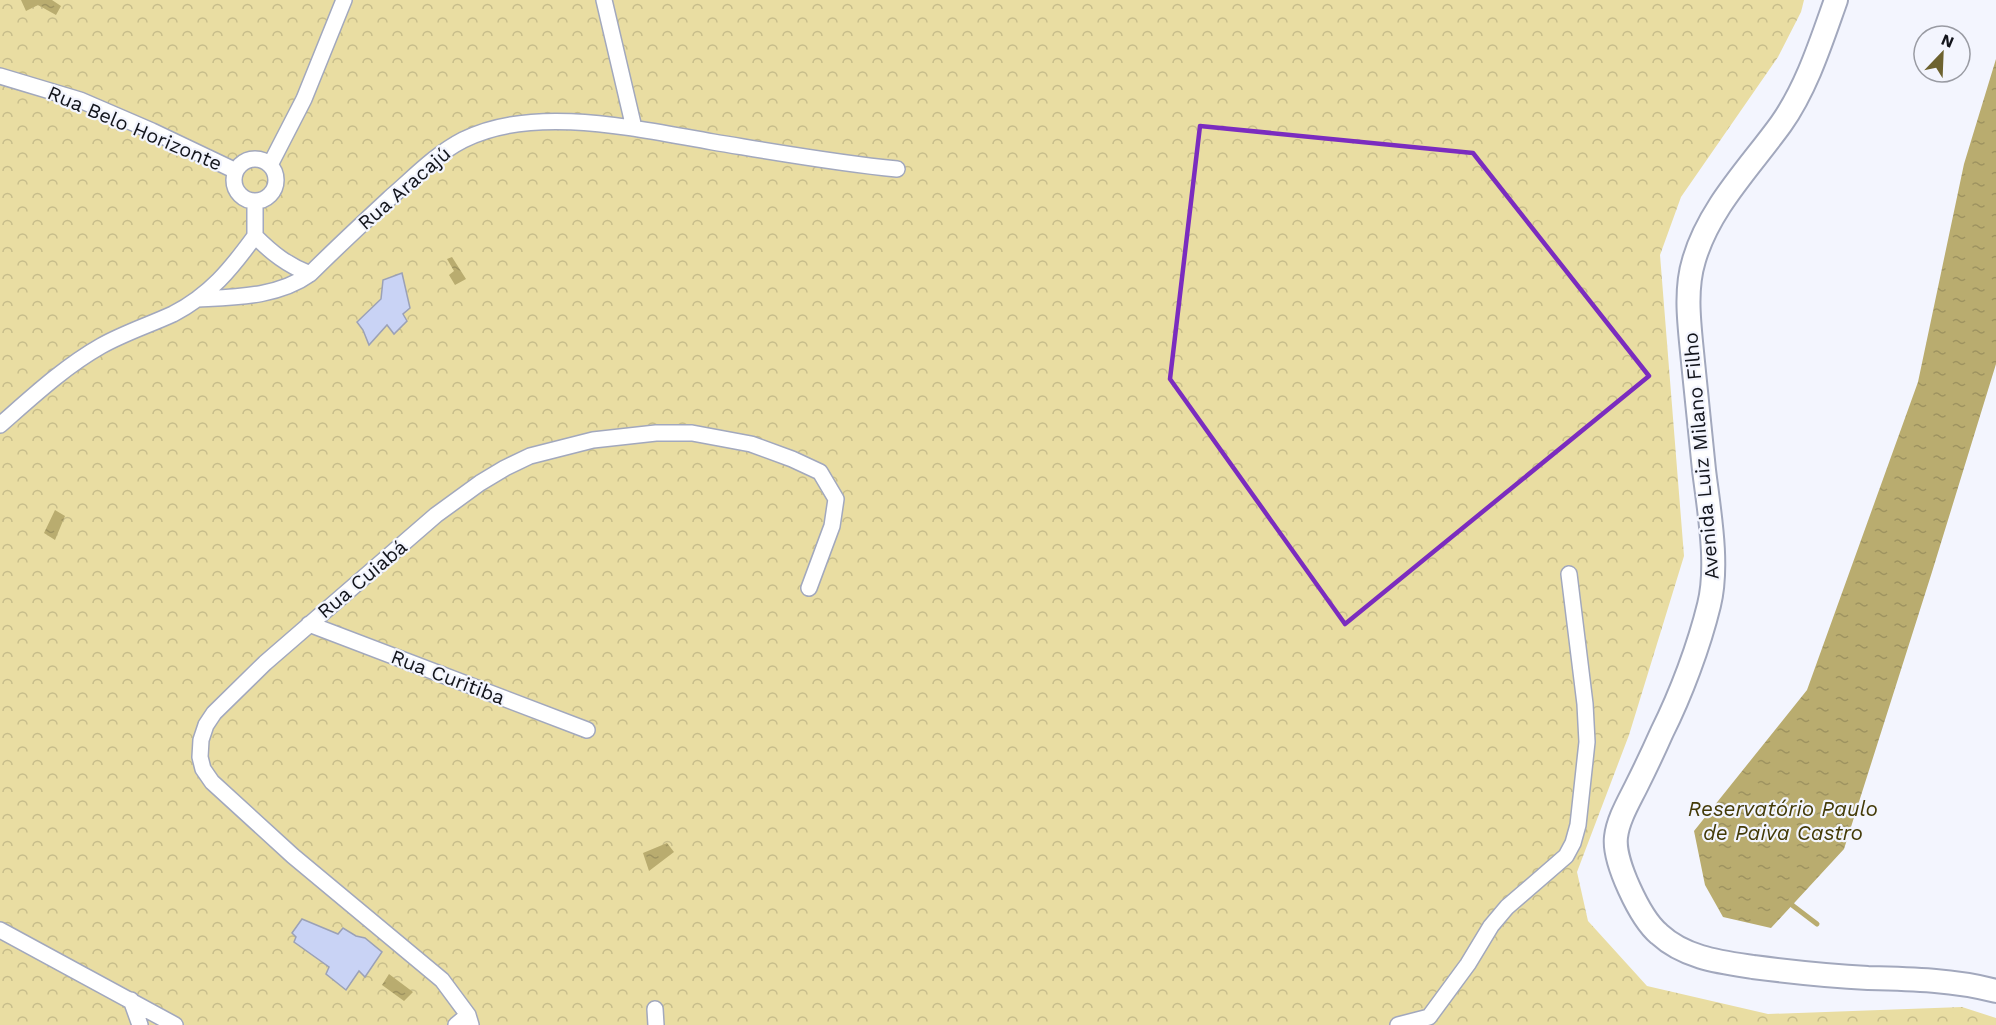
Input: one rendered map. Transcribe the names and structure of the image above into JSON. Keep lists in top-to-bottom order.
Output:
{
  "streets": {
    "main road": ["Avenida Luiz Milano Filho"],
    "street": [
      "Rua Belo Horizonte",
      "Rua Aracajú",
      "Rua Cuiabá",
      "Rua Curitiba"
    ]
  },
  "crossings": [
    ["Rua Cuiabá", "Rua Curitiba"]
  ],
  "water": ["Reservatório Paulo de Paiva Castro"],
  "north": "top right"
}
